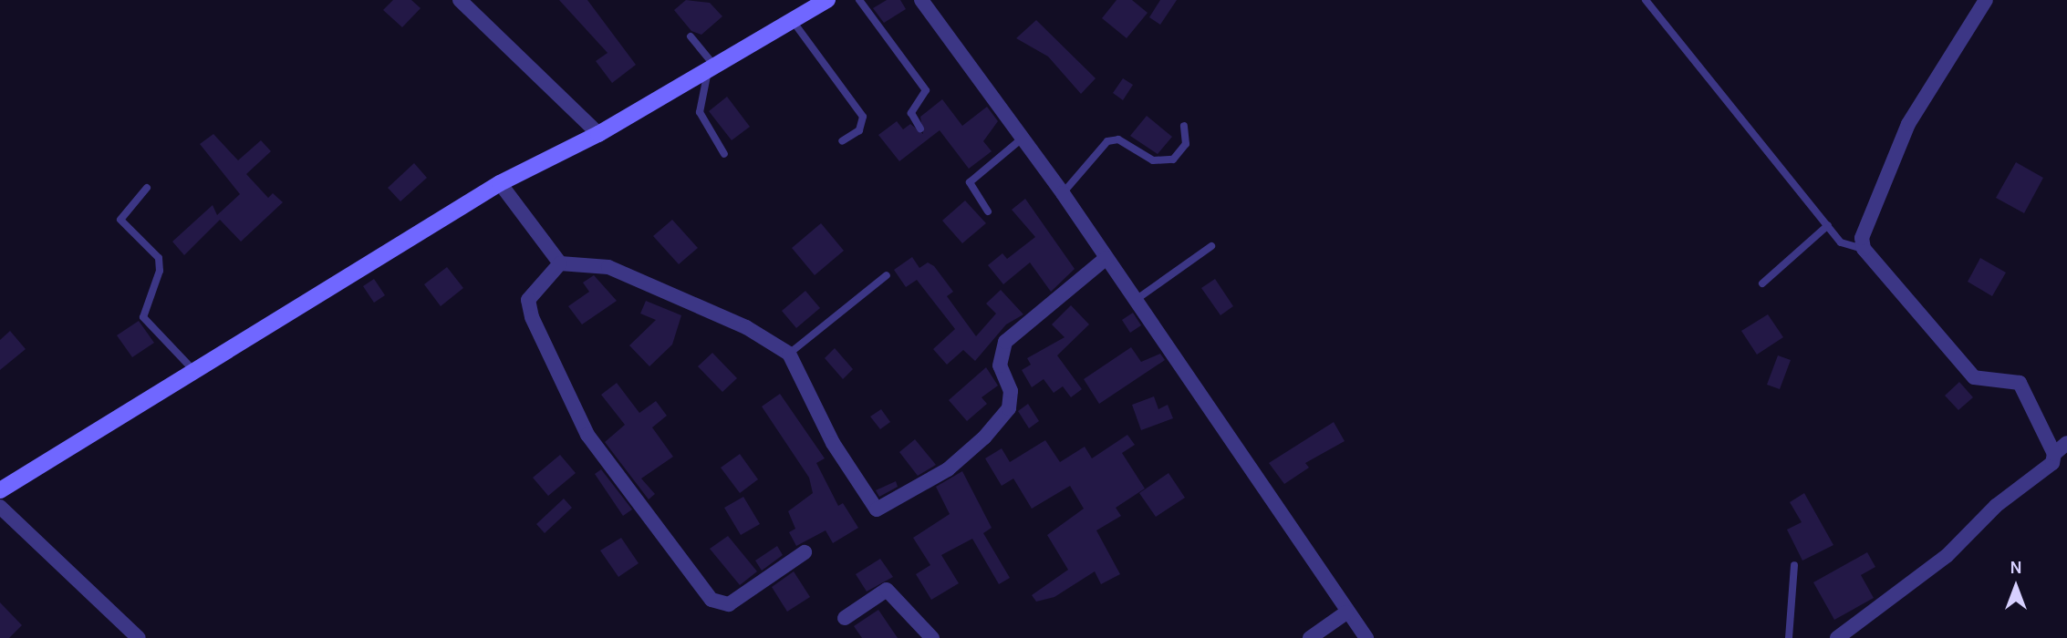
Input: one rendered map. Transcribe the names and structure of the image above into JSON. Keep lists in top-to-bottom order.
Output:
{
  "north": "top"
}
